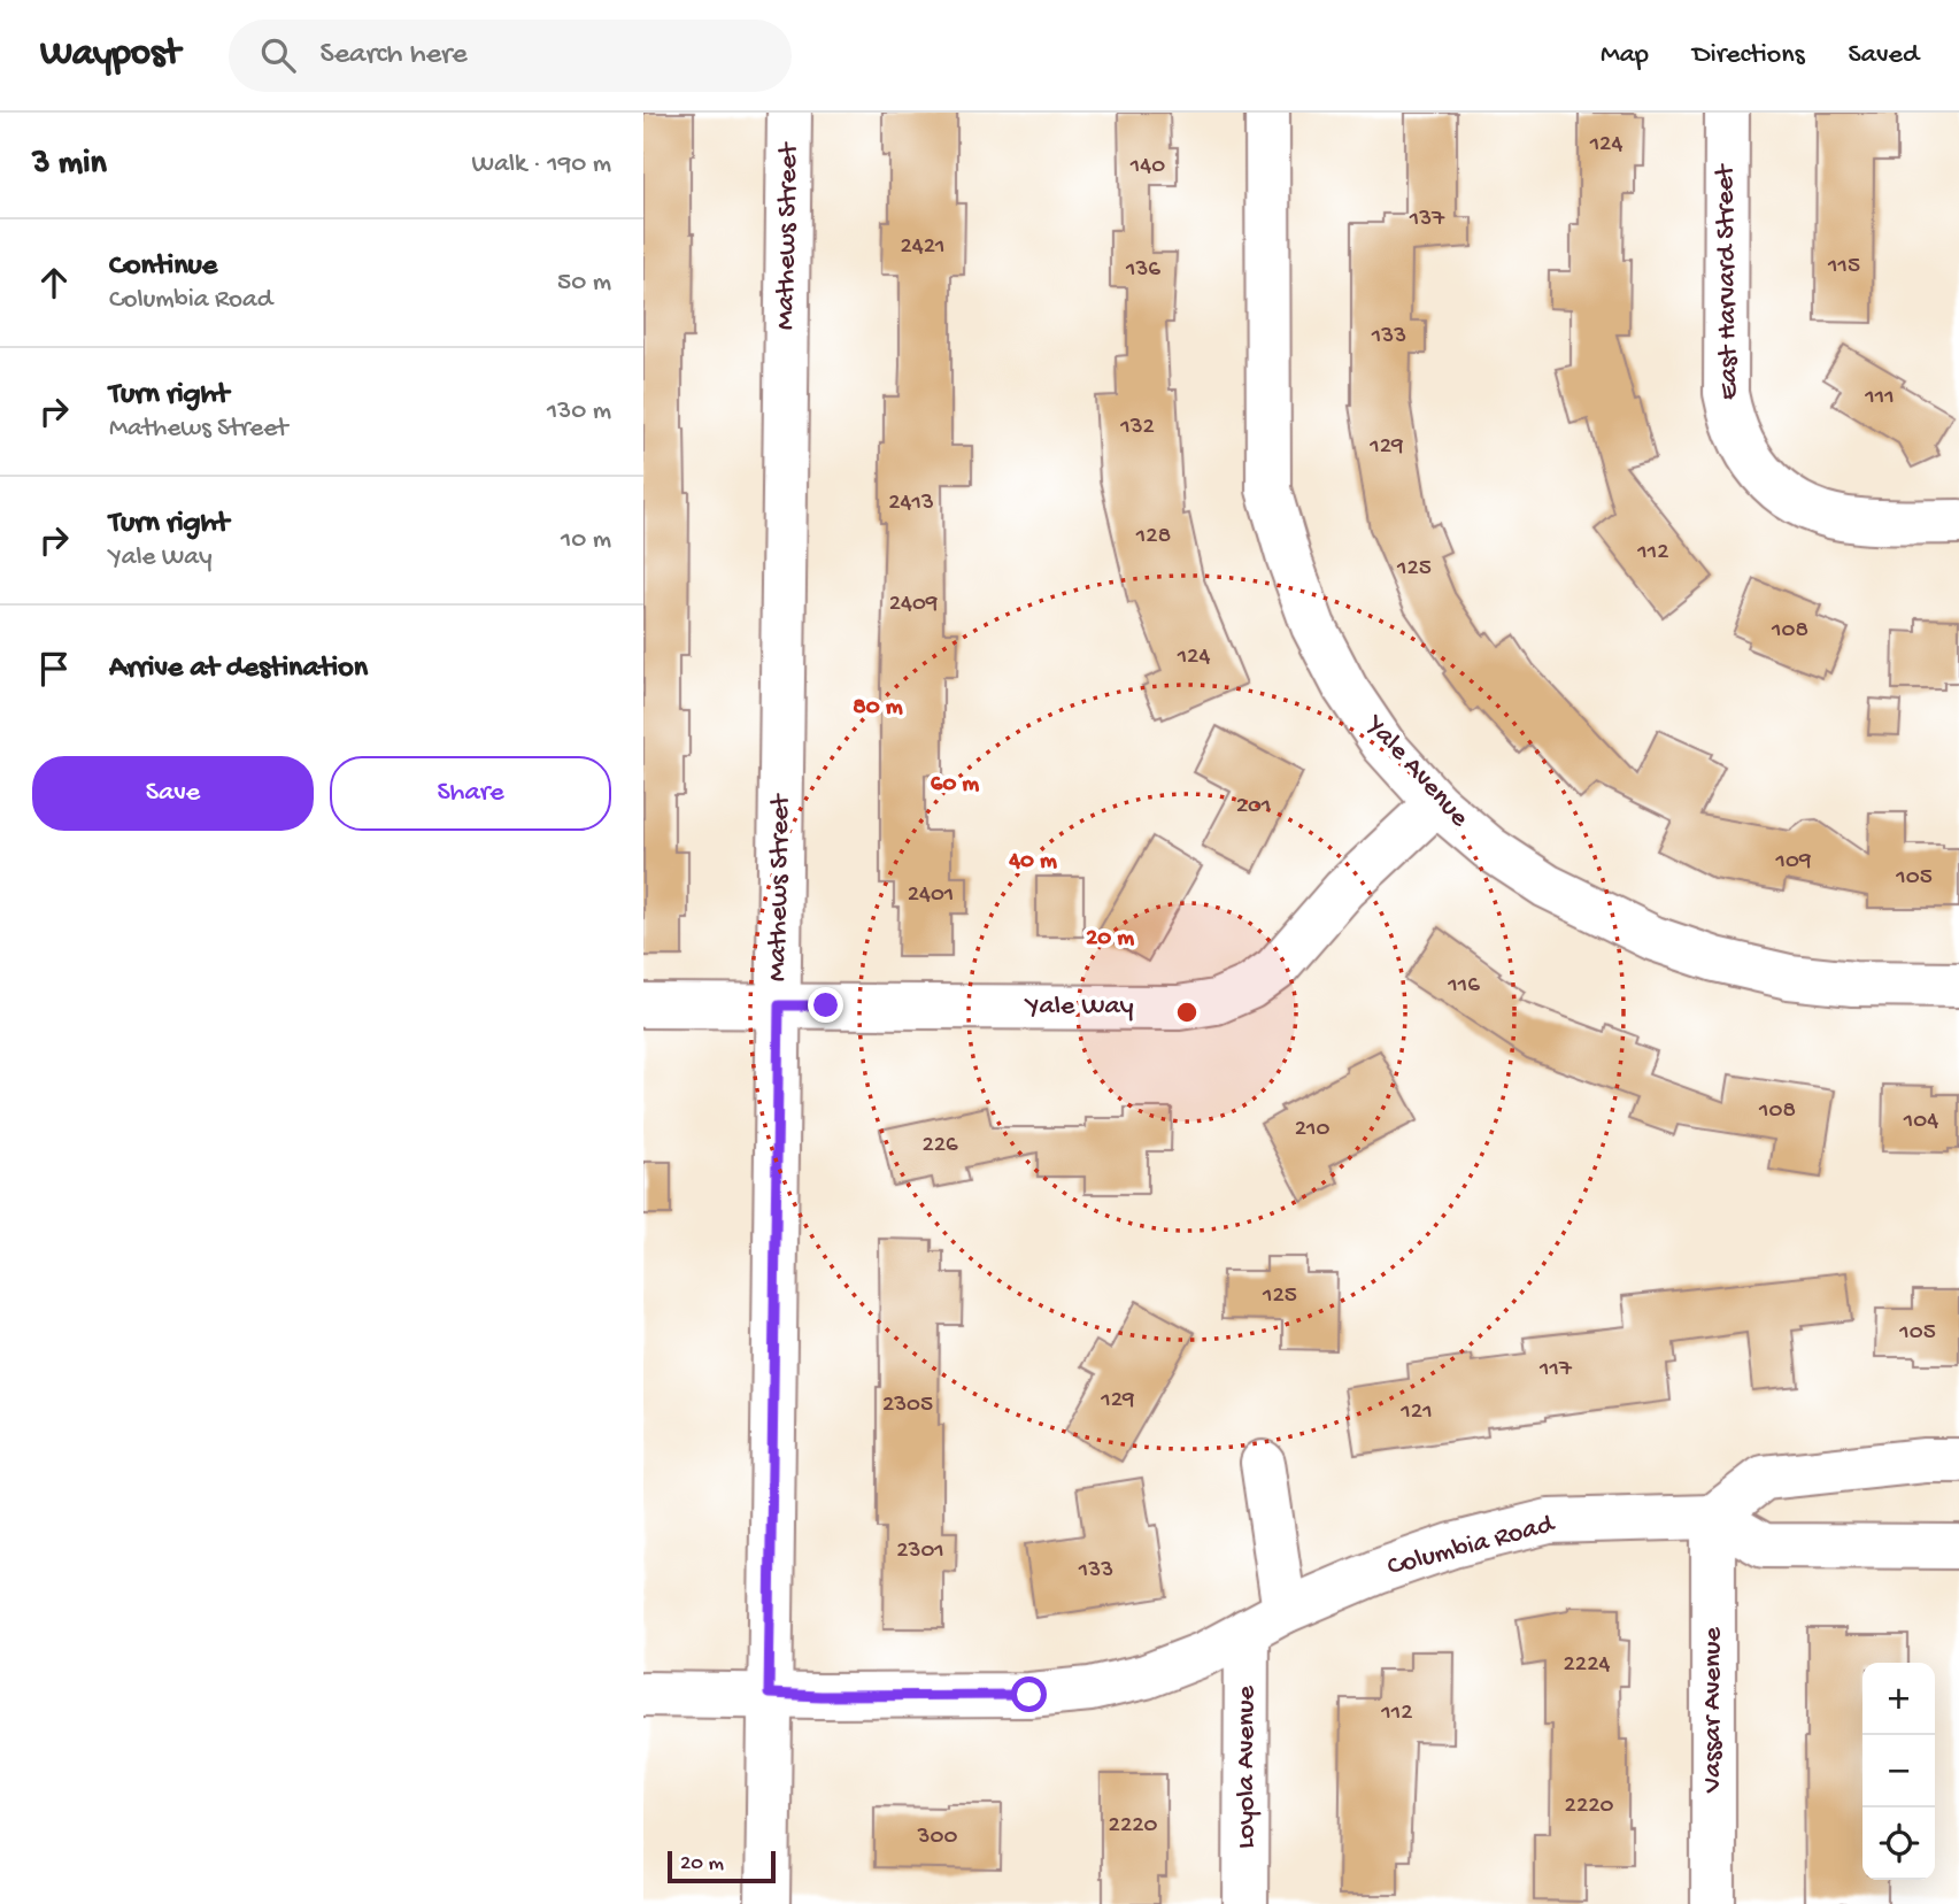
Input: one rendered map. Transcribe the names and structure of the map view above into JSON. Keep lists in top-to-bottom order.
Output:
{
  "streets": {
    "street": [
      "Mathews Street",
      "East Harvard Street",
      "Yale Avenue",
      "Yale Way",
      "Columbia Road",
      "Vassar Avenue",
      "Loyola Avenue"
    ]
  },
  "crossings": [
    ["Mathews Street", "Yale Way"],
    ["Mathews Street", "Columbia Road"],
    ["Yale Avenue", "Yale Way"],
    ["Columbia Road", "Vassar Avenue"],
    ["Columbia Road", "Loyola Avenue"]
  ],
  "house_numbers": [
    "124",
    "140",
    "137",
    "2421",
    "115",
    "136",
    "133",
    "111",
    "132",
    "129",
    "2413",
    "128",
    "112",
    "125",
    "2409",
    "108",
    "124",
    "201",
    "109",
    "105",
    "2401",
    "116",
    "108",
    "104",
    "210",
    "226",
    "125",
    "105",
    "117",
    "129",
    "2305",
    "121",
    "2301",
    "133",
    "2224",
    "112",
    "2220",
    "2220",
    "300"
  ],
  "scale_bar": "20 m",
  "page": {
    "header": "Waypost",
    "search": "Search here",
    "nav": ["Map", "Directions", "Saved"],
    "heading": ["3 min", "Walk · 190 m"],
    "list": [
      ["Continue", "Columbia Road", "50 m"],
      ["Turn right", "Mathews Street", "130 m"],
      ["Turn right", "Yale Way", "10 m"],
      "Arrive at destination"
    ],
    "buttons": ["Save", "Share"],
    "map_buttons": ["+", "−"],
    "scale": "20 m"
  },
  "rings": [
    "80 m",
    "60 m",
    "40 m",
    "20 m"
  ]
}
